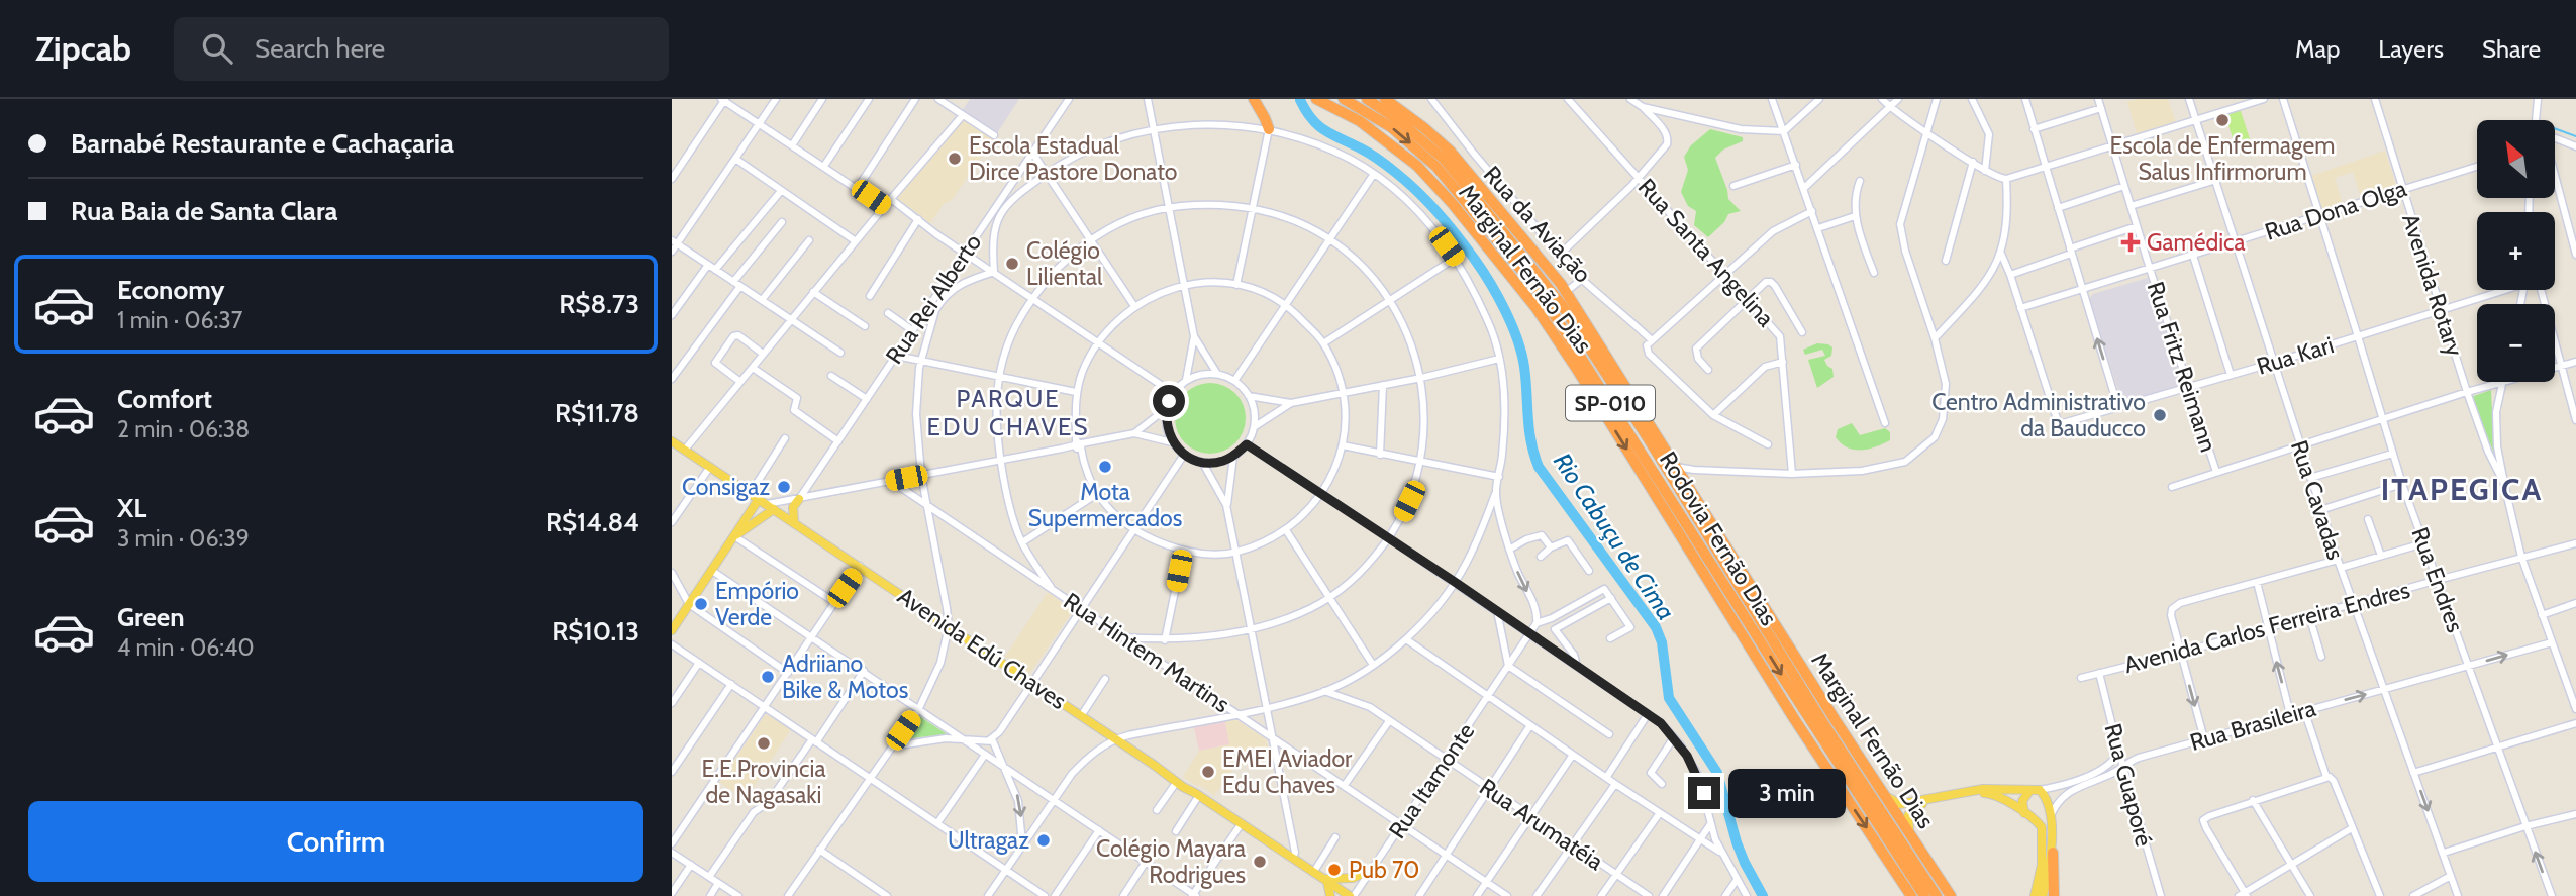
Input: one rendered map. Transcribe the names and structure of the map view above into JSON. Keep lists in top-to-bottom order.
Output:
{
  "streets": {
    "highway": ["Marginal Fernão Dias", "SP-010", "Rodovia Fernão Dias"],
    "main road": ["Avenida Edú Chaves"],
    "street": [
      "Rua Dona Olga",
      "Rua da Aviação",
      "Rua Santa Angelina",
      "Avenida Rotary",
      "Rua Rei Alberto",
      "Rua Kari",
      "Rua Fritz Reimann",
      "Rua Cavadas",
      "Rua Endres",
      "Avenida Carlos Ferreira Endres",
      "Rua Hintem Martins",
      "Rua Brasileira",
      "Rua Itamonte",
      "Rua Guaporé",
      "Rua Arumatéia"
    ]
  },
  "crossings": [
    ["Rua Dona Olga", "Avenida Rotary"],
    ["Rua Dona Olga", "Rua Kari"],
    ["Rua Dona Olga", "Rua Fritz Reimann"],
    ["Rua Dona Olga", "Rua Cavadas"],
    ["Rua Dona Olga", "Rua Endres"],
    ["Avenida Rotary", "Rua Kari"],
    ["Avenida Rotary", "Avenida Carlos Ferreira Endres"],
    ["Avenida Rotary", "Rua Brasileira"],
    ["Rua Kari", "Rua Fritz Reimann"],
    ["Rua Kari", "Rua Cavadas"],
    ["Rua Kari", "Rua Endres"],
    ["Rua Cavadas", "Avenida Carlos Ferreira Endres"],
    ["Rua Cavadas", "Rua Brasileira"],
    ["Rua Endres", "Avenida Carlos Ferreira Endres"],
    ["Rua Endres", "Rua Brasileira"],
    ["Avenida Carlos Ferreira Endres", "Rua Guaporé"],
    ["Avenida Edú Chaves", "Rua Itamonte"],
    ["Rua Hintem Martins", "Rua Itamonte"],
    ["Rua Brasileira", "Rua Guaporé"],
    ["Rua Itamonte", "Rua Arumatéia"]
  ],
  "districts": ["PARQUE EDU CHAVES", "ITAPEGICA"],
  "water": ["Rio Cabuçu de Cima"],
  "places": {
    "other": [
      "Escola de Enfermagem Salus Infirmorum",
      "Escola Estadual Dirce Pastore Donato",
      "Colégio Liliental",
      "Centro Administrativo da Bauducco",
      "Mota Supermercados",
      "Consigaz",
      "Empório Verde",
      "Adriiano Bike & Motos",
      "E.E.Provincia de Nagasaki",
      "EMEI Aviador Edu Chaves",
      "Ultragaz",
      "Colégio Mayara Rodrigues",
      "Pub 70"
    ],
    "health": ["Gamédica"]
  },
  "north": "top left",
  "page": {
    "header": "Zipcab",
    "search": "Search here",
    "nav": ["Map", "Layers", "Share"],
    "banner": ["Barnabé Restaurante e Cachaçaria", "Rua Baia de Santa Clara"],
    "map_buttons": ["+", "−"],
    "list": [
      {
        "name": "Economy",
        "note": "1 min · 06:37",
        "value": "R$8.73"
      },
      {
        "name": "Comfort",
        "note": "2 min · 06:38",
        "value": "R$11.78"
      },
      {
        "name": "XL",
        "note": "3 min · 06:39",
        "value": "R$14.84"
      },
      {
        "name": "Green",
        "note": "4 min · 06:40",
        "value": "R$10.13"
      }
    ],
    "bubble": "3 min",
    "buttons": "Confirm"
  }
}
